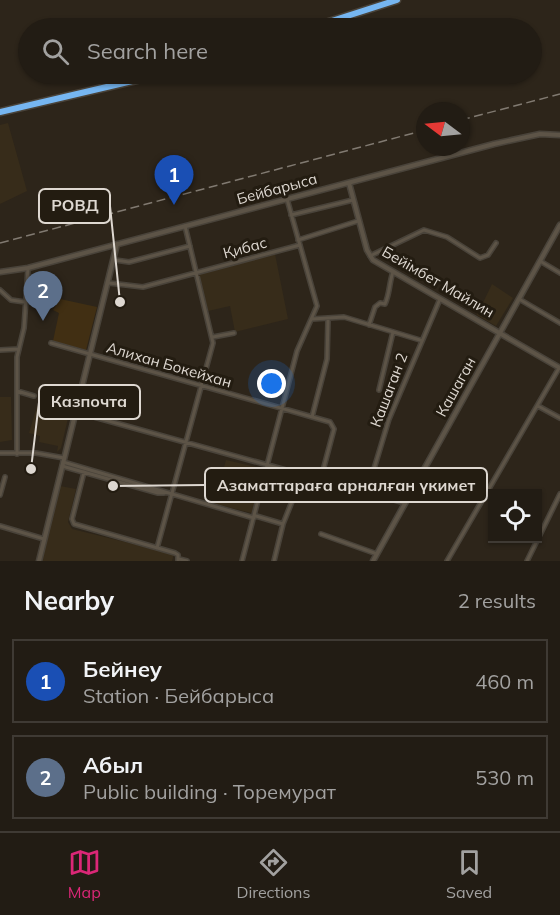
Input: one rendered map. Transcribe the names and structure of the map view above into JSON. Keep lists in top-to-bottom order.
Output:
{
  "streets": {
    "street": [
      "Бейбарыса",
      "Қибас",
      "Бейімбет Майлин",
      "Алихан Бокейхан",
      "Кашаган",
      "Кашаган 2"
    ]
  },
  "crossings": [
    ["Бейбарыса", "Бейімбет Майлин"],
    ["Бейімбет Майлин", "Кашаган"],
    ["Бейімбет Майлин", "Кашаган 2"]
  ],
  "places": ["РОВД", "Казпочта", "Азаматтараға арналған үкимет"],
  "north": "left",
  "page": {
    "search": "Search here",
    "pins": ["1", "2"],
    "heading": ["Nearby", "2 results"],
    "list": [
      {
        "mark": "1",
        "name": "Бейнеу",
        "note": "Station · Бейбарыса",
        "value": "460 m"
      },
      {
        "mark": "2",
        "name": "Абыл",
        "note": "Public building · Торемурат",
        "value": "530 m"
      }
    ],
    "nav": ["Map", "Directions", "Saved"]
  }
}
